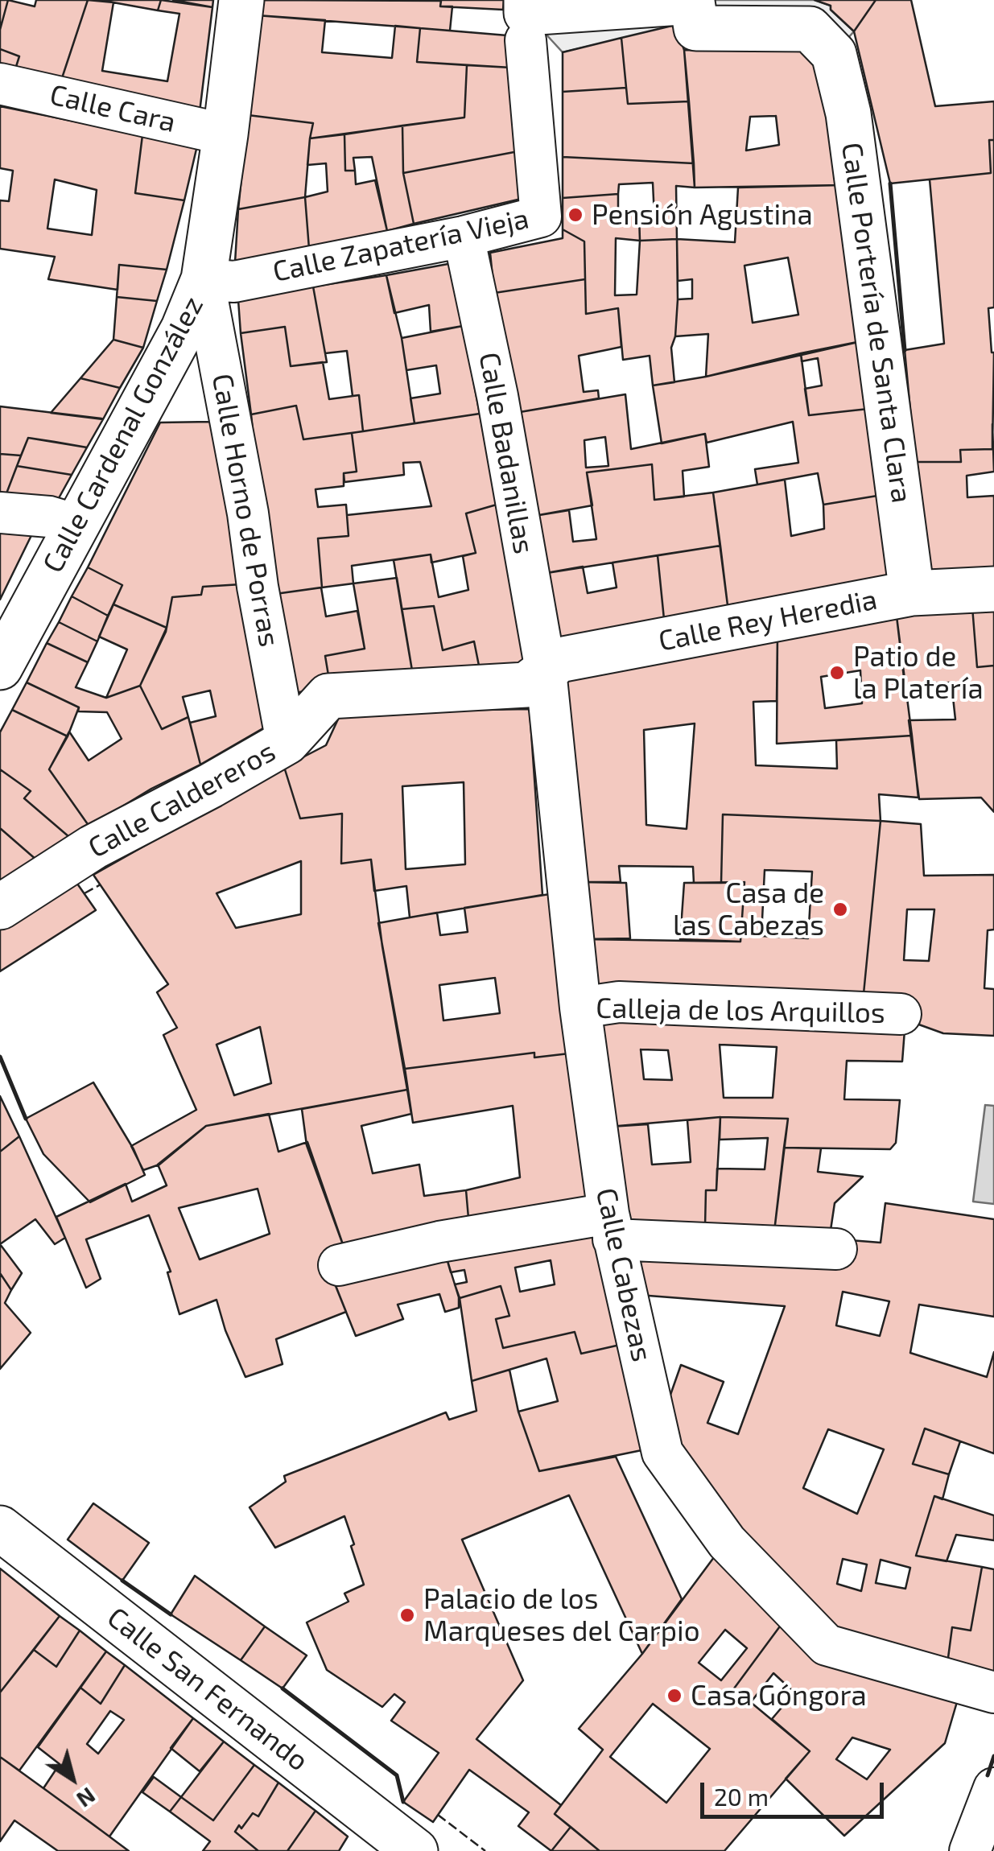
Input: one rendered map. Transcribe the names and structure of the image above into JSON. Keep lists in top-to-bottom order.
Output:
{
  "streets": {
    "street": [
      "Calle Cara",
      "Calle Zapatería Vieja",
      "Calle Portería de Santa Clara",
      "Calle Cardenal González",
      "Calle Badanillas",
      "Calle Horno de Porras",
      "Calle Rey Heredia",
      "Calle Caldereros",
      "Calleja de los Arquillos",
      "Calle Cabezas",
      "Calle San Fernando"
    ]
  },
  "crossings": [
    ["Calle Cara", "Calle Cardenal González"],
    ["Calle Zapatería Vieja", "Calle Cardenal González"],
    ["Calle Zapatería Vieja", "Calle Badanillas"],
    ["Calle Zapatería Vieja", "Calle Horno de Porras"],
    ["Calle Portería de Santa Clara", "Calle Rey Heredia"],
    ["Calle Cardenal González", "Calle Horno de Porras"],
    ["Calle Badanillas", "Calle Rey Heredia"],
    ["Calle Badanillas", "Calle Caldereros"],
    ["Calle Badanillas", "Calle Cabezas"],
    ["Calle Horno de Porras", "Calle Caldereros"],
    ["Calle Rey Heredia", "Calle Caldereros"],
    ["Calle Rey Heredia", "Calle Cabezas"],
    ["Calle Caldereros", "Calle Cabezas"],
    ["Calleja de los Arquillos", "Calle Cabezas"]
  ],
  "places": [
    "Pensión Agustina",
    "Patio de la Platería",
    "Casa de las Cabezas",
    "Palacio de los Marqueses del Carpio",
    "Casa Góngora"
  ],
  "scale_bar": "20 m",
  "north": "bottom right"
}
